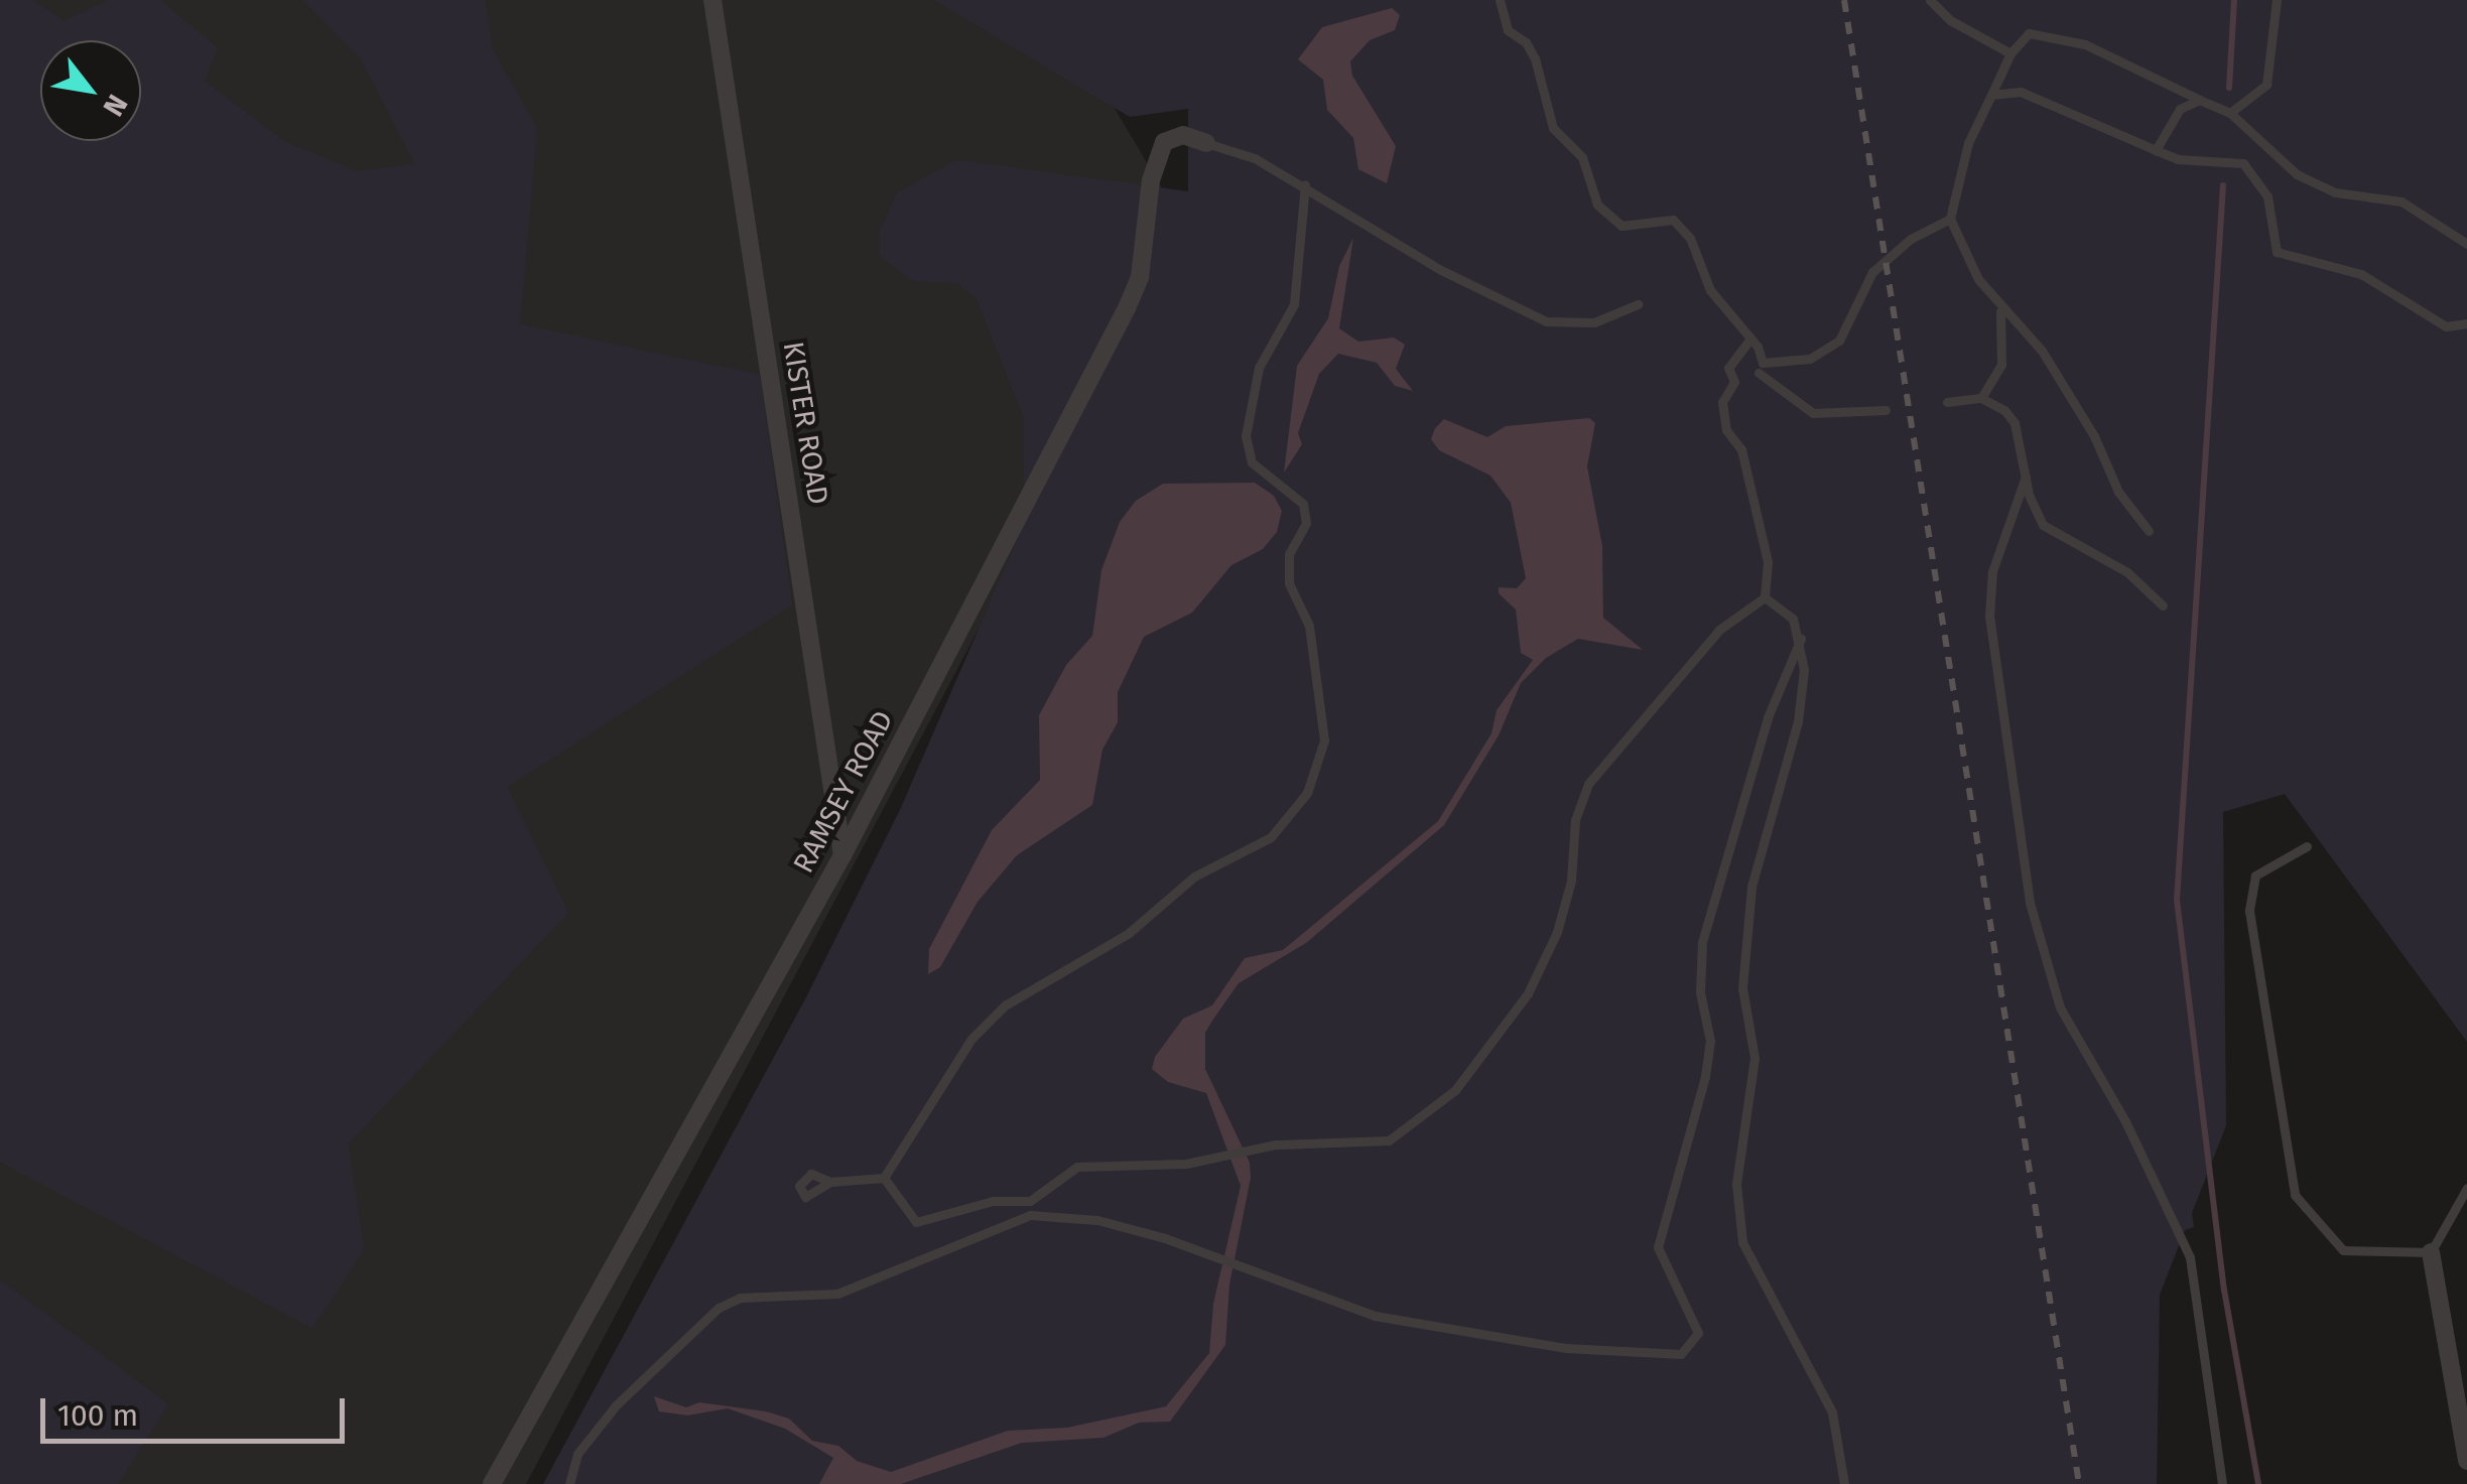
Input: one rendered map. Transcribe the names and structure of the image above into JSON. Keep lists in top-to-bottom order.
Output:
{
  "streets": {
    "street": ["KISTER ROAD", "RAMSEY ROAD"]
  },
  "crossings": [
    ["KISTER ROAD", "RAMSEY ROAD"]
  ],
  "scale_bar": "100 m",
  "north": "bottom right"
}
